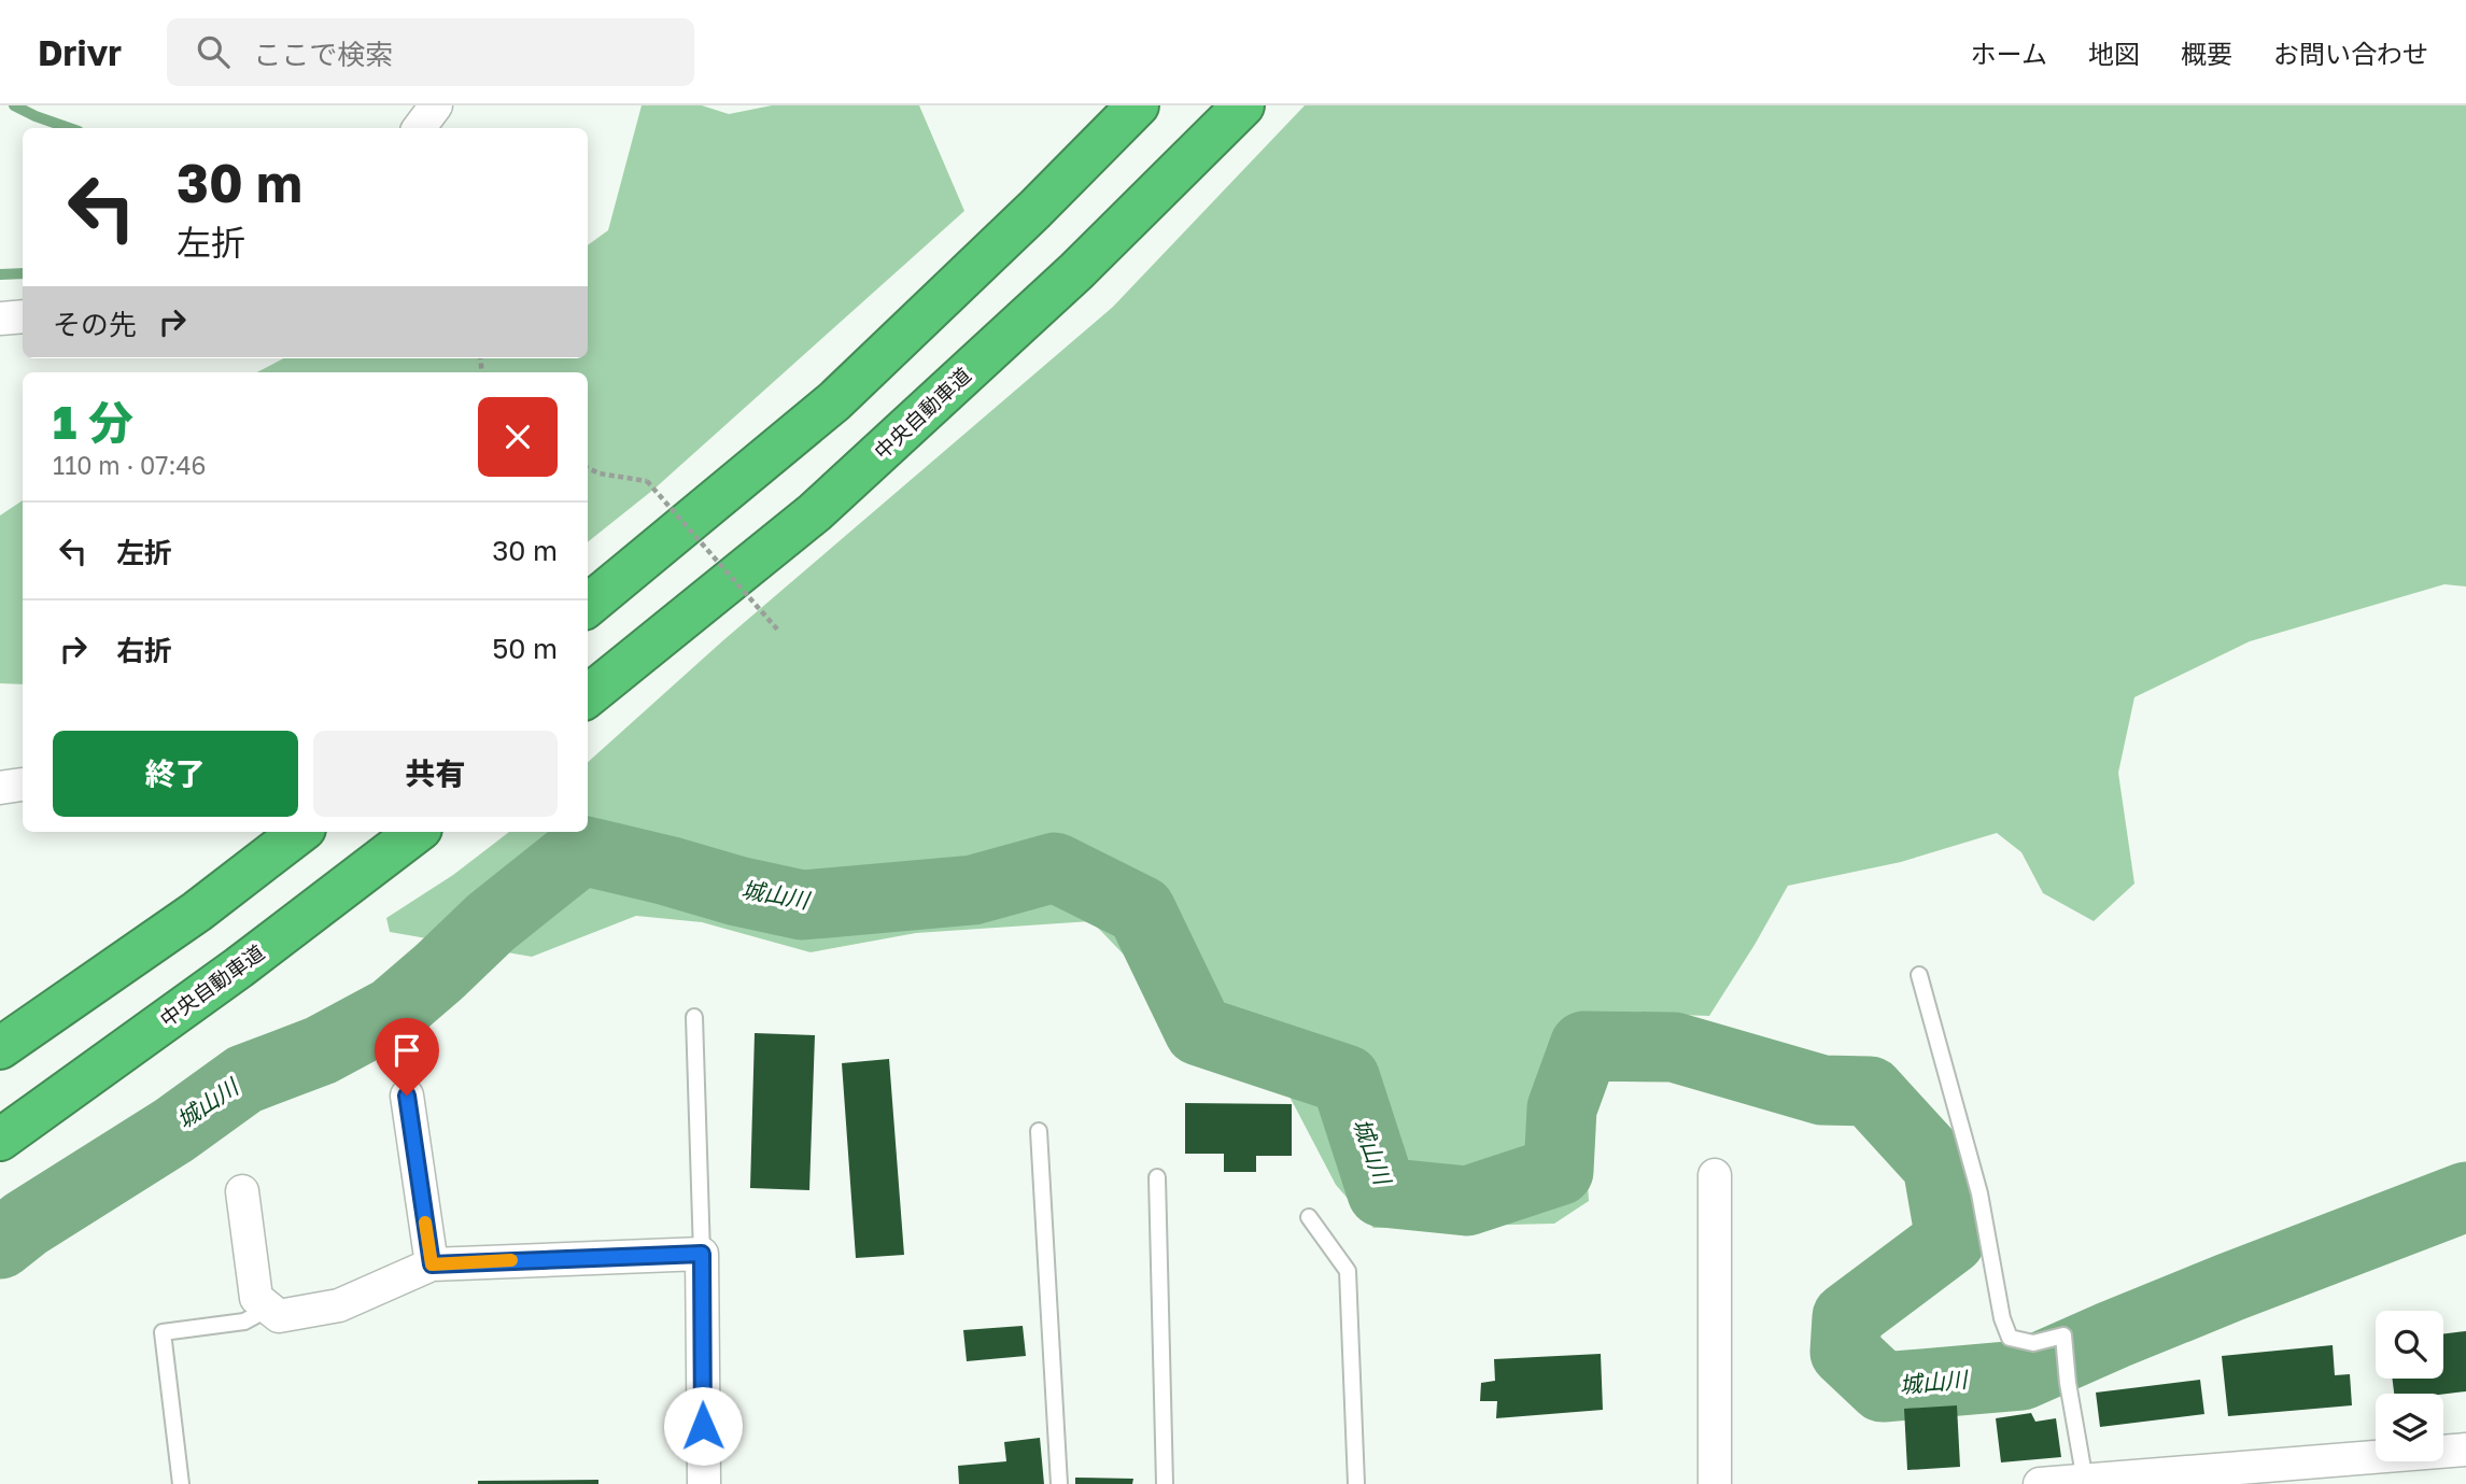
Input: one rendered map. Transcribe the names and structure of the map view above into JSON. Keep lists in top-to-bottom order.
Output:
{
  "streets": {
    "highway": ["中央自動車道"]
  },
  "water": ["城山川"],
  "page": {
    "header": "Drivr",
    "search": "ここで検索",
    "nav": [
      "ホーム",
      "地図",
      "概要",
      "お問い合わせ"
    ],
    "turn": ["30 m", "左折"],
    "then": "その先",
    "heading": ["1 分", "110 m · 07:46"],
    "list": [
      {
        "name": "左折",
        "value": "30 m"
      },
      {
        "name": "右折",
        "value": "50 m"
      }
    ],
    "buttons": ["終了", "共有"]
  }
}
